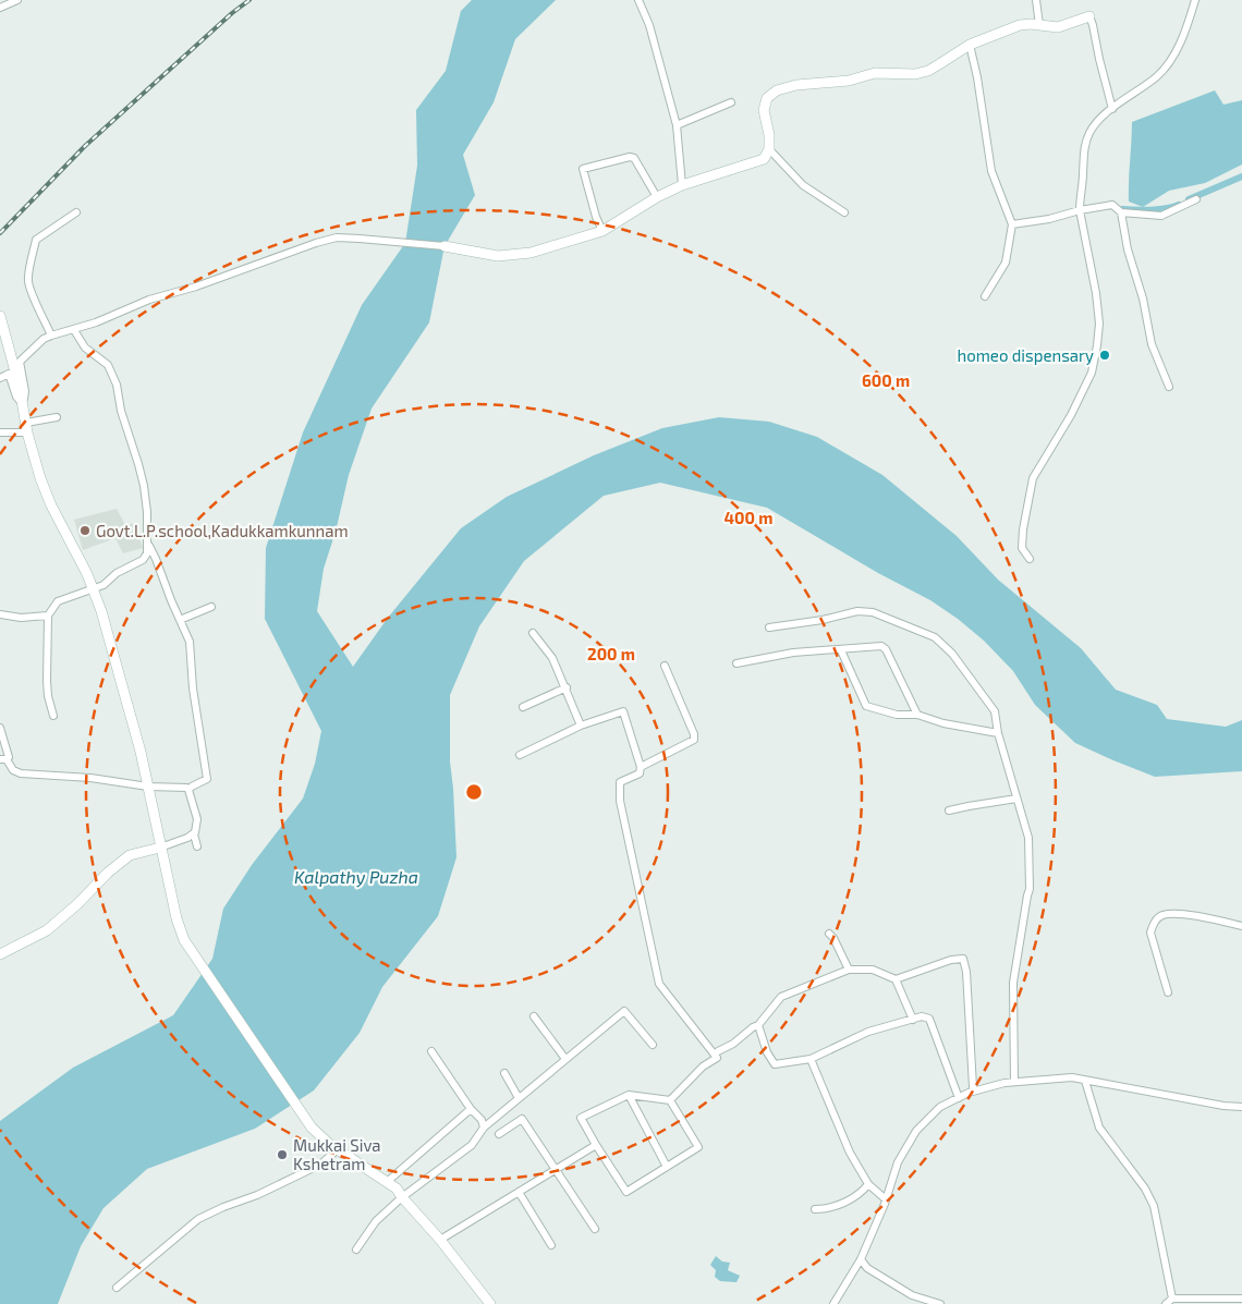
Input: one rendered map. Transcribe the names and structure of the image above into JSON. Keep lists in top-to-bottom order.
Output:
{
  "water": ["Kalpathy Puzha"],
  "places": ["homeo dispensary", "Govt.L.P.school,Kadukkamkunnam", "Mukkai Siva Kshetram"],
  "rings": ["600 m", "400 m", "200 m"]
}
